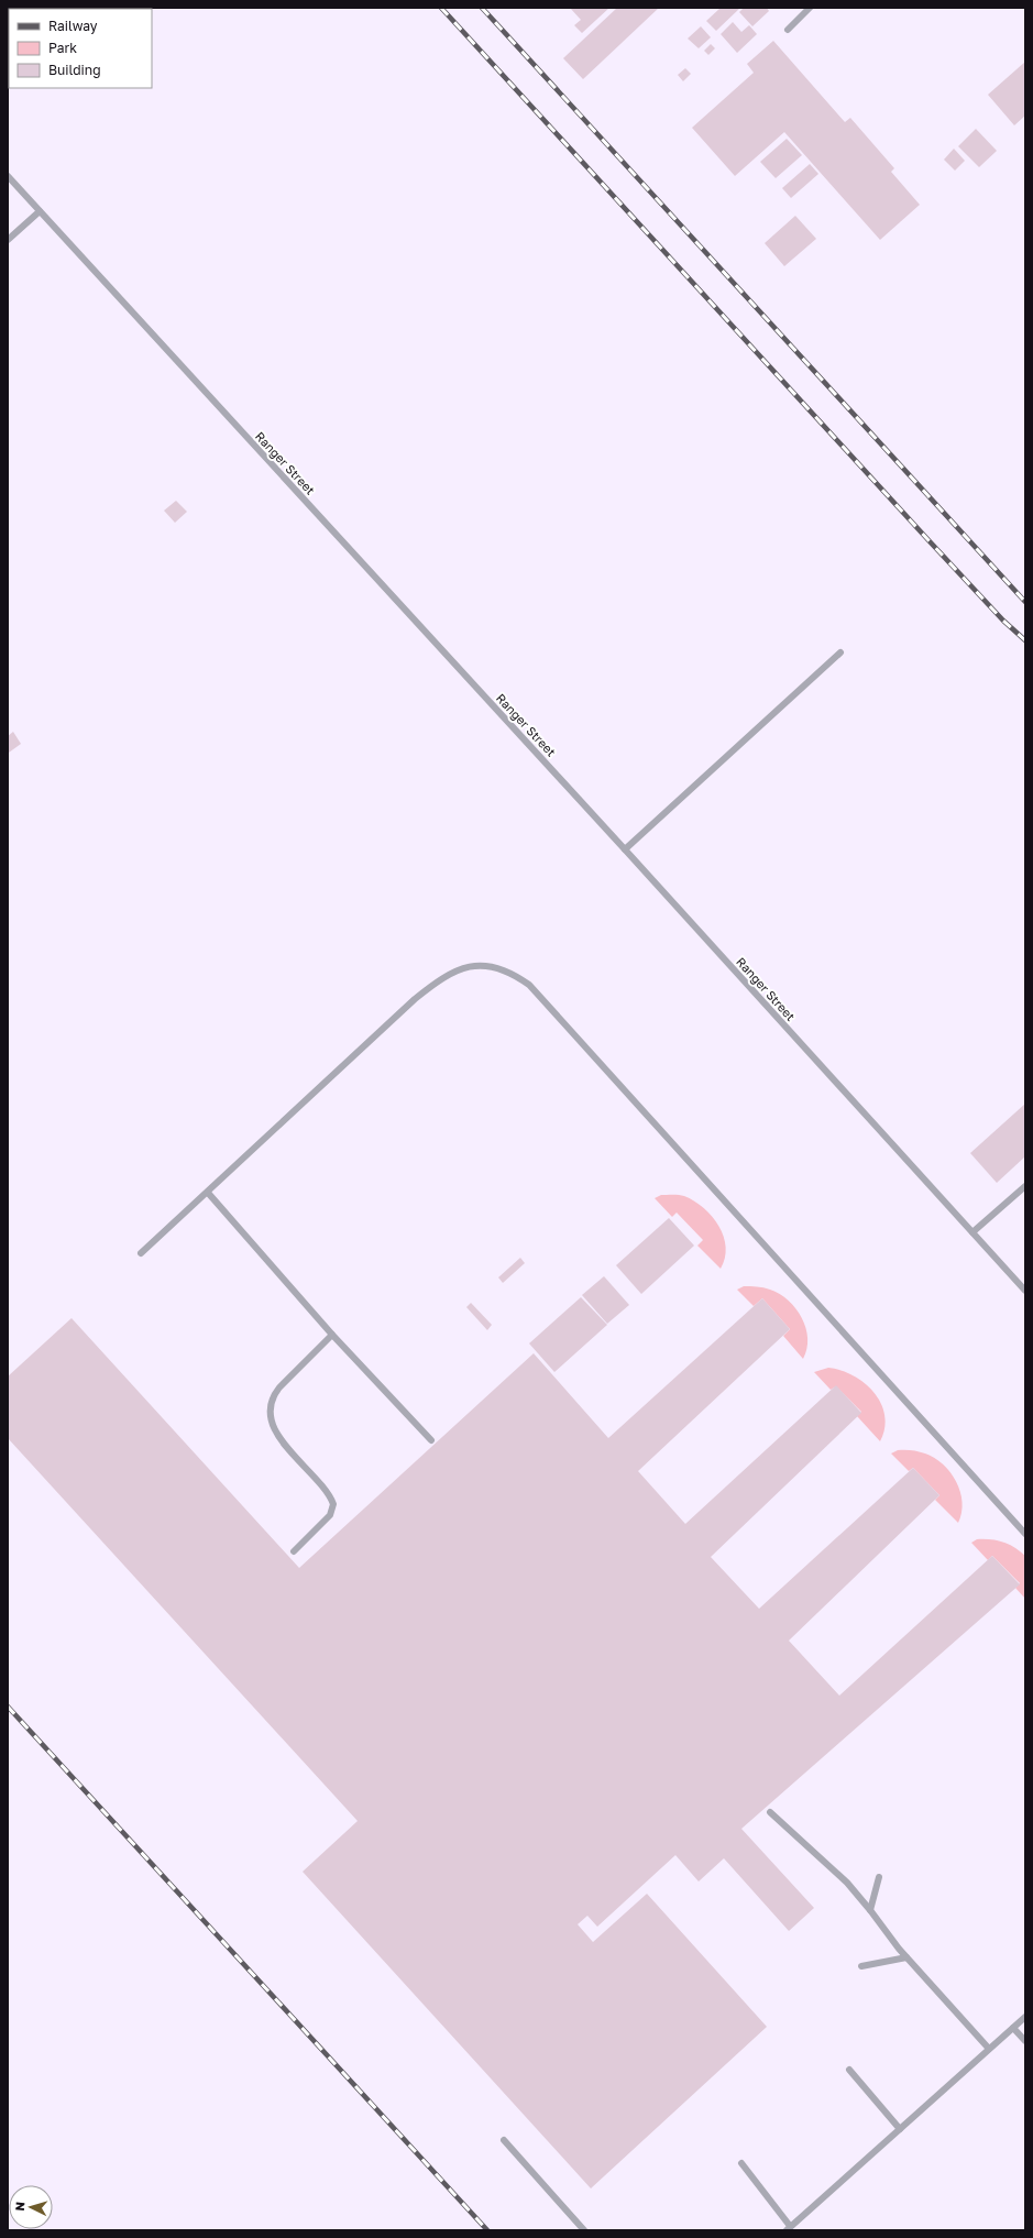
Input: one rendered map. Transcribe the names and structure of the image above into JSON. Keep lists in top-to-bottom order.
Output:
{
  "streets": {
    "lane": ["Ranger Street"]
  },
  "legend": ["Railway", "Park", "Building"],
  "north": "left"
}
